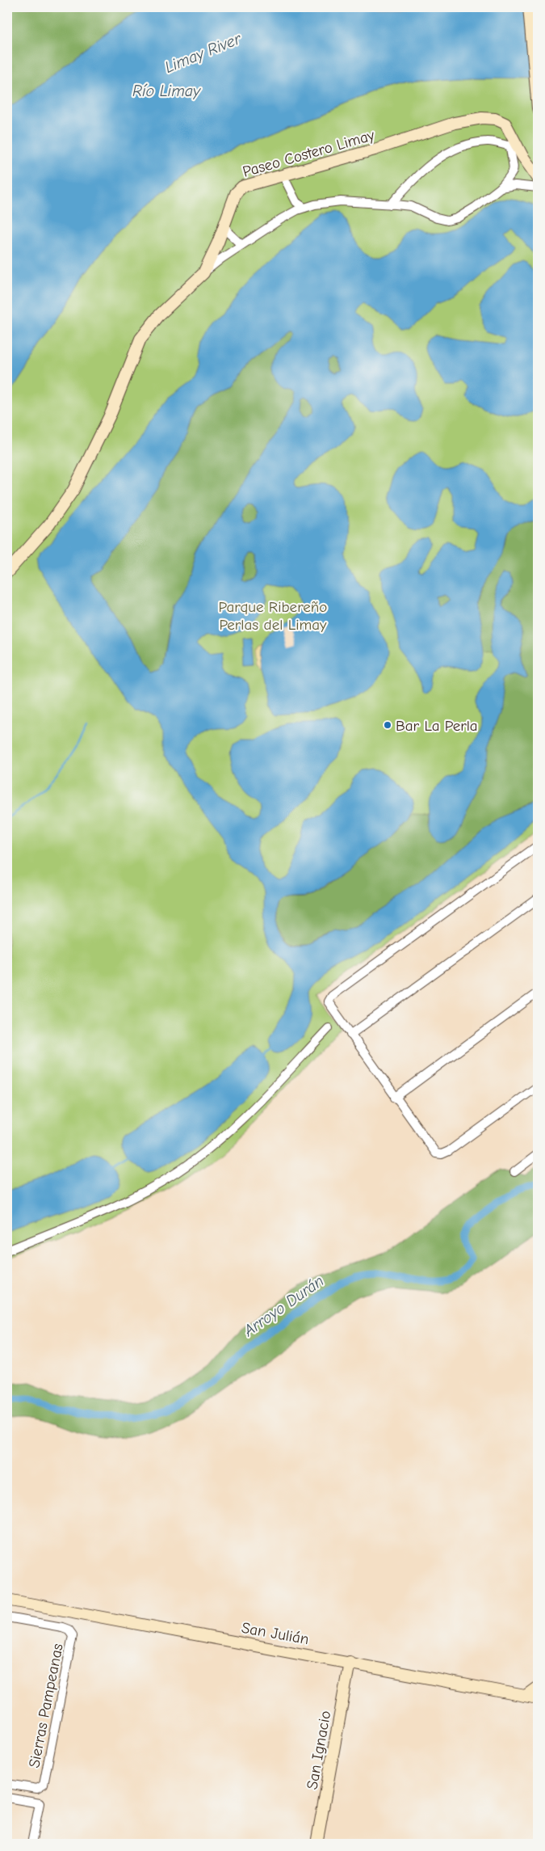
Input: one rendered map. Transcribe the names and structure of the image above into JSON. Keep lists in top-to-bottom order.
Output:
{
  "streets": {
    "street": [
      "Paseo Costero Limay",
      "San Julián",
      "Sierras Pampeanas",
      "San Ignacio"
    ]
  },
  "crossings": [
    ["San Julián", "San Ignacio"]
  ],
  "water": ["Limay River", "Río Limay", "Arroyo Durán"],
  "parks": ["Parque Ribereño Perlas del Limay"],
  "places": ["Bar La Perla"]
}
